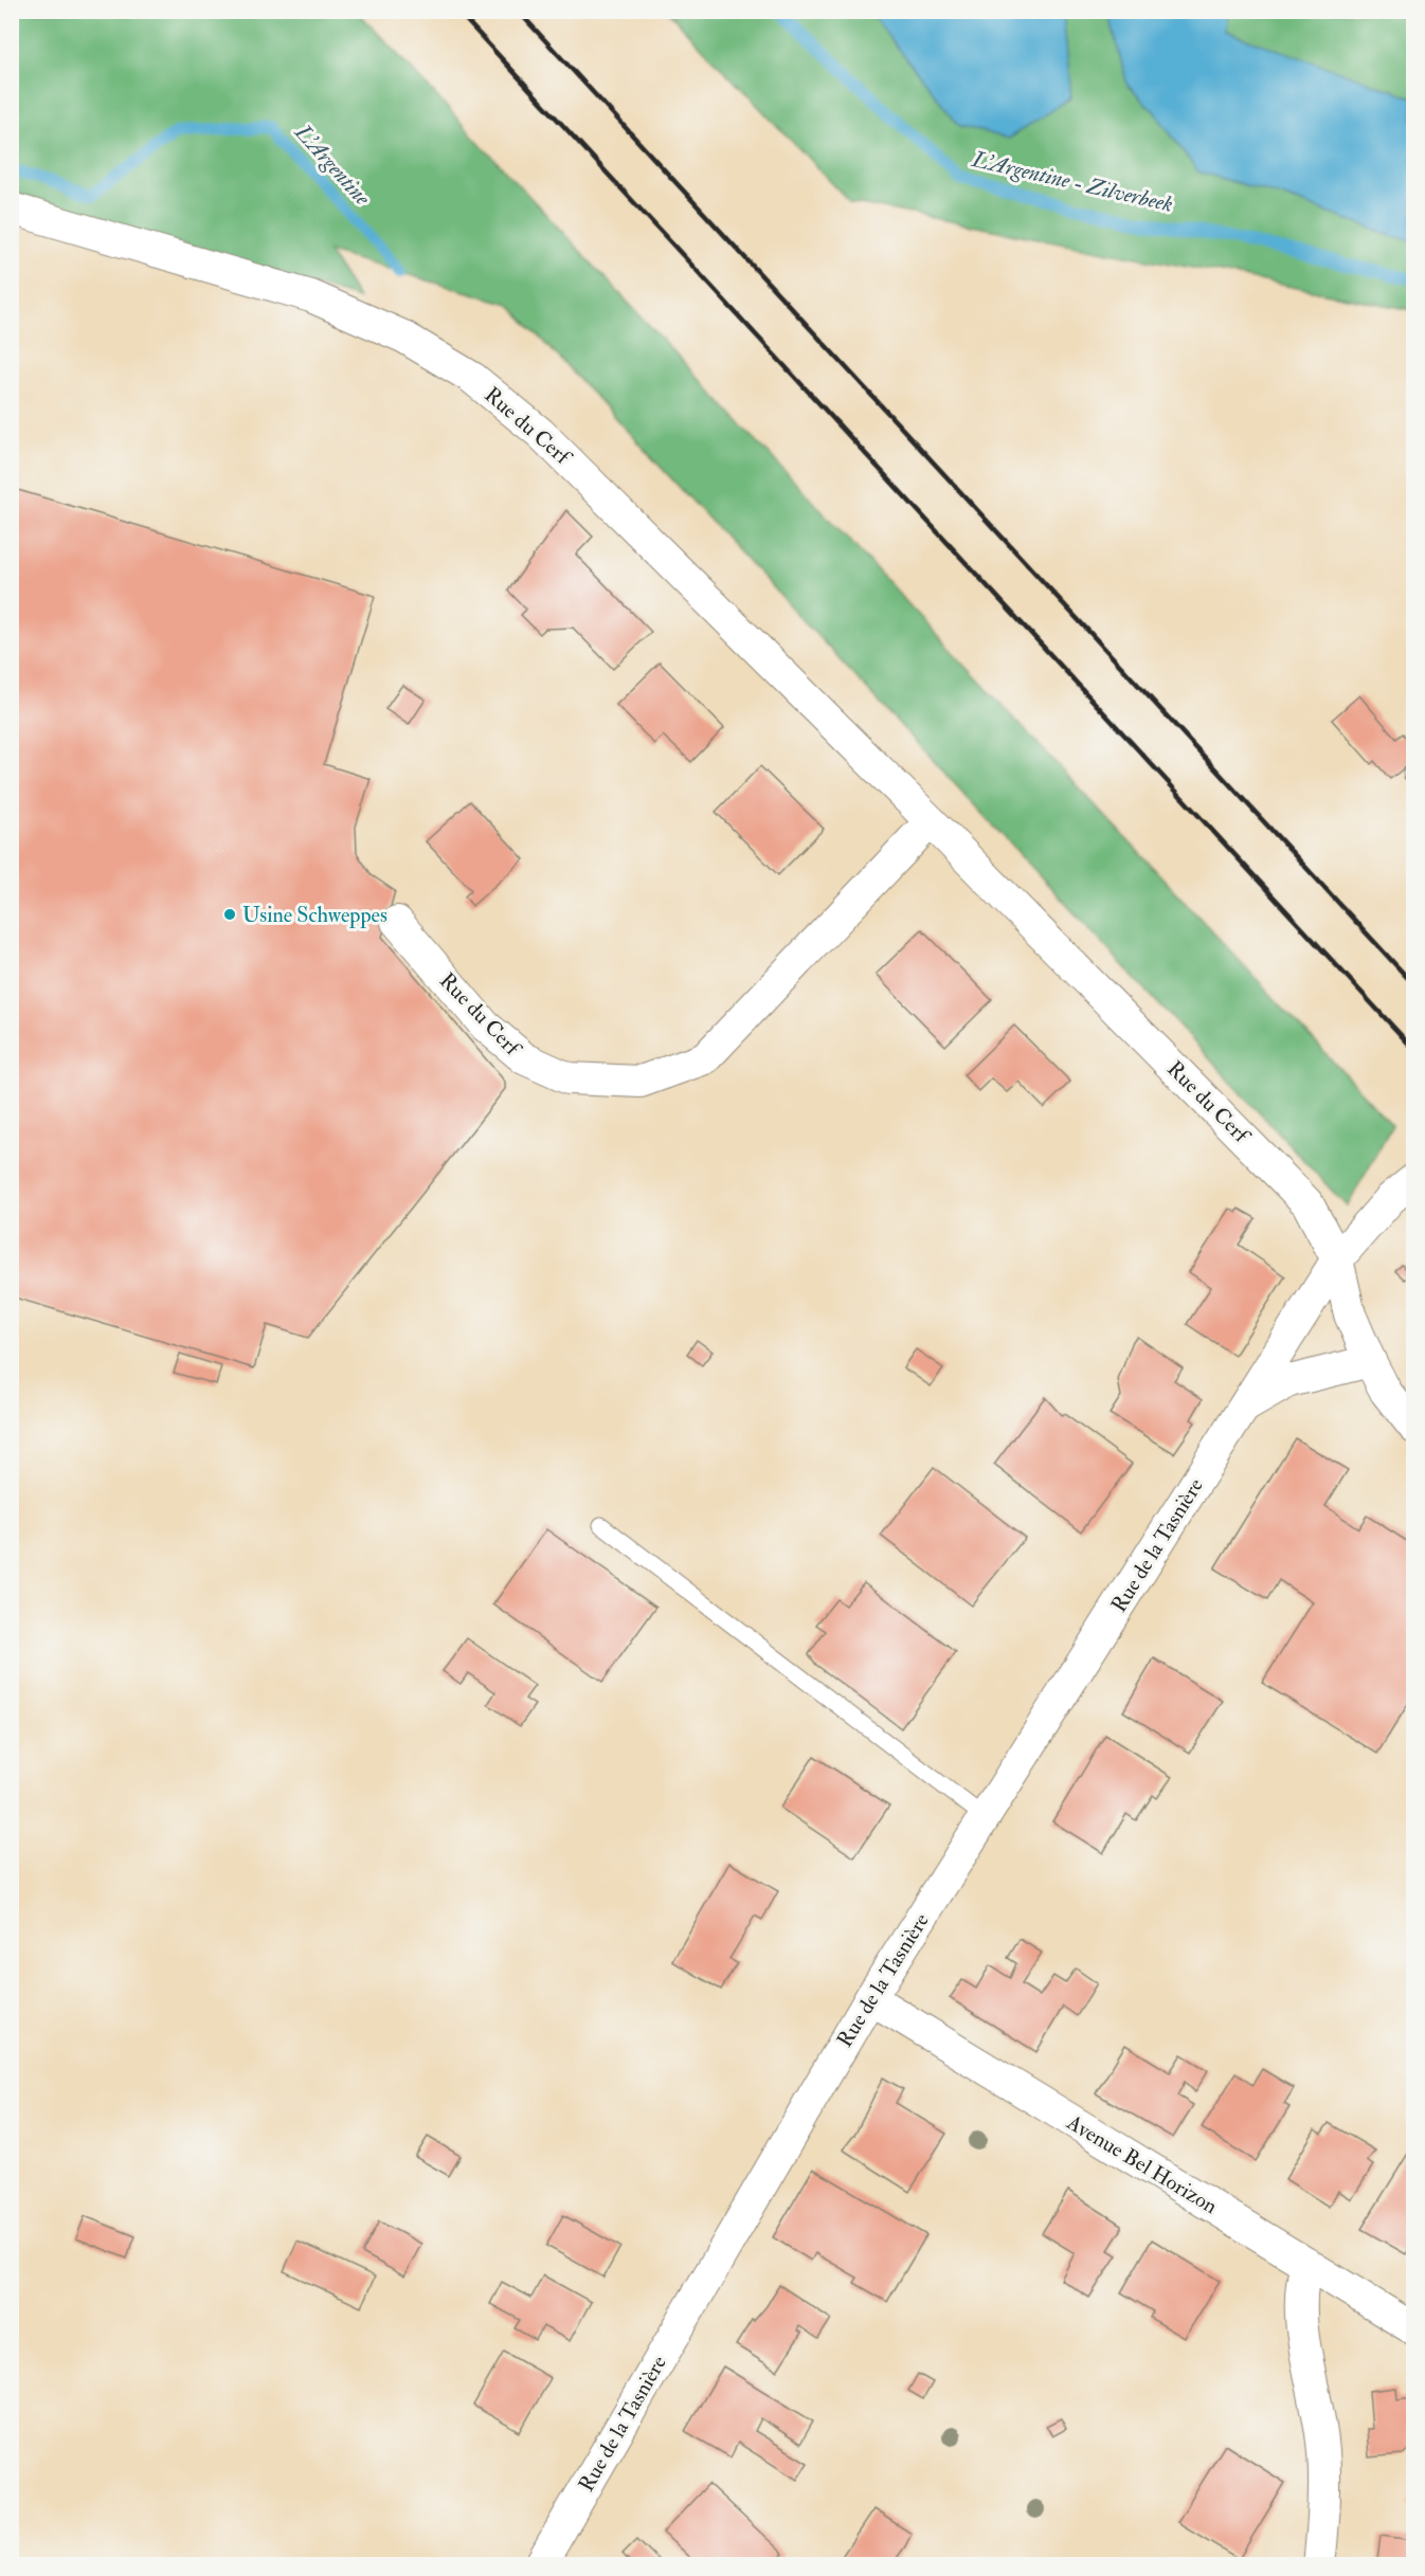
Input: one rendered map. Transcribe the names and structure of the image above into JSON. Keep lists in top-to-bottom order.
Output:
{
  "streets": {
    "street": ["Rue du Cerf", "Rue de la Tasnière", "Avenue Bel Horizon"]
  },
  "crossings": [
    ["Rue du Cerf", "Rue de la Tasnière"],
    ["Rue de la Tasnière", "Avenue Bel Horizon"]
  ],
  "water": ["L'Argentine", "L'Argentine - Zilverbeek"],
  "places": ["Usine Schweppes"]
}
